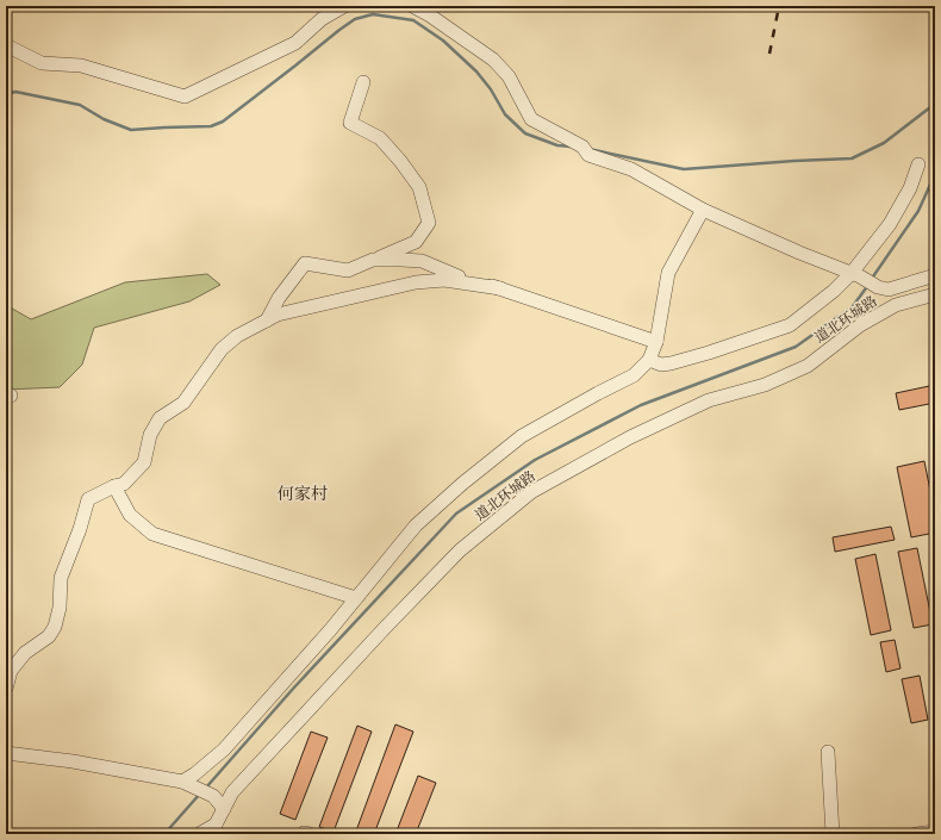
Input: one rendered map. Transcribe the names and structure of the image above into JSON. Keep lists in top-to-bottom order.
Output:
{
  "streets": {
    "street": ["道北环城路"]
  },
  "districts": ["何家村"]
}
